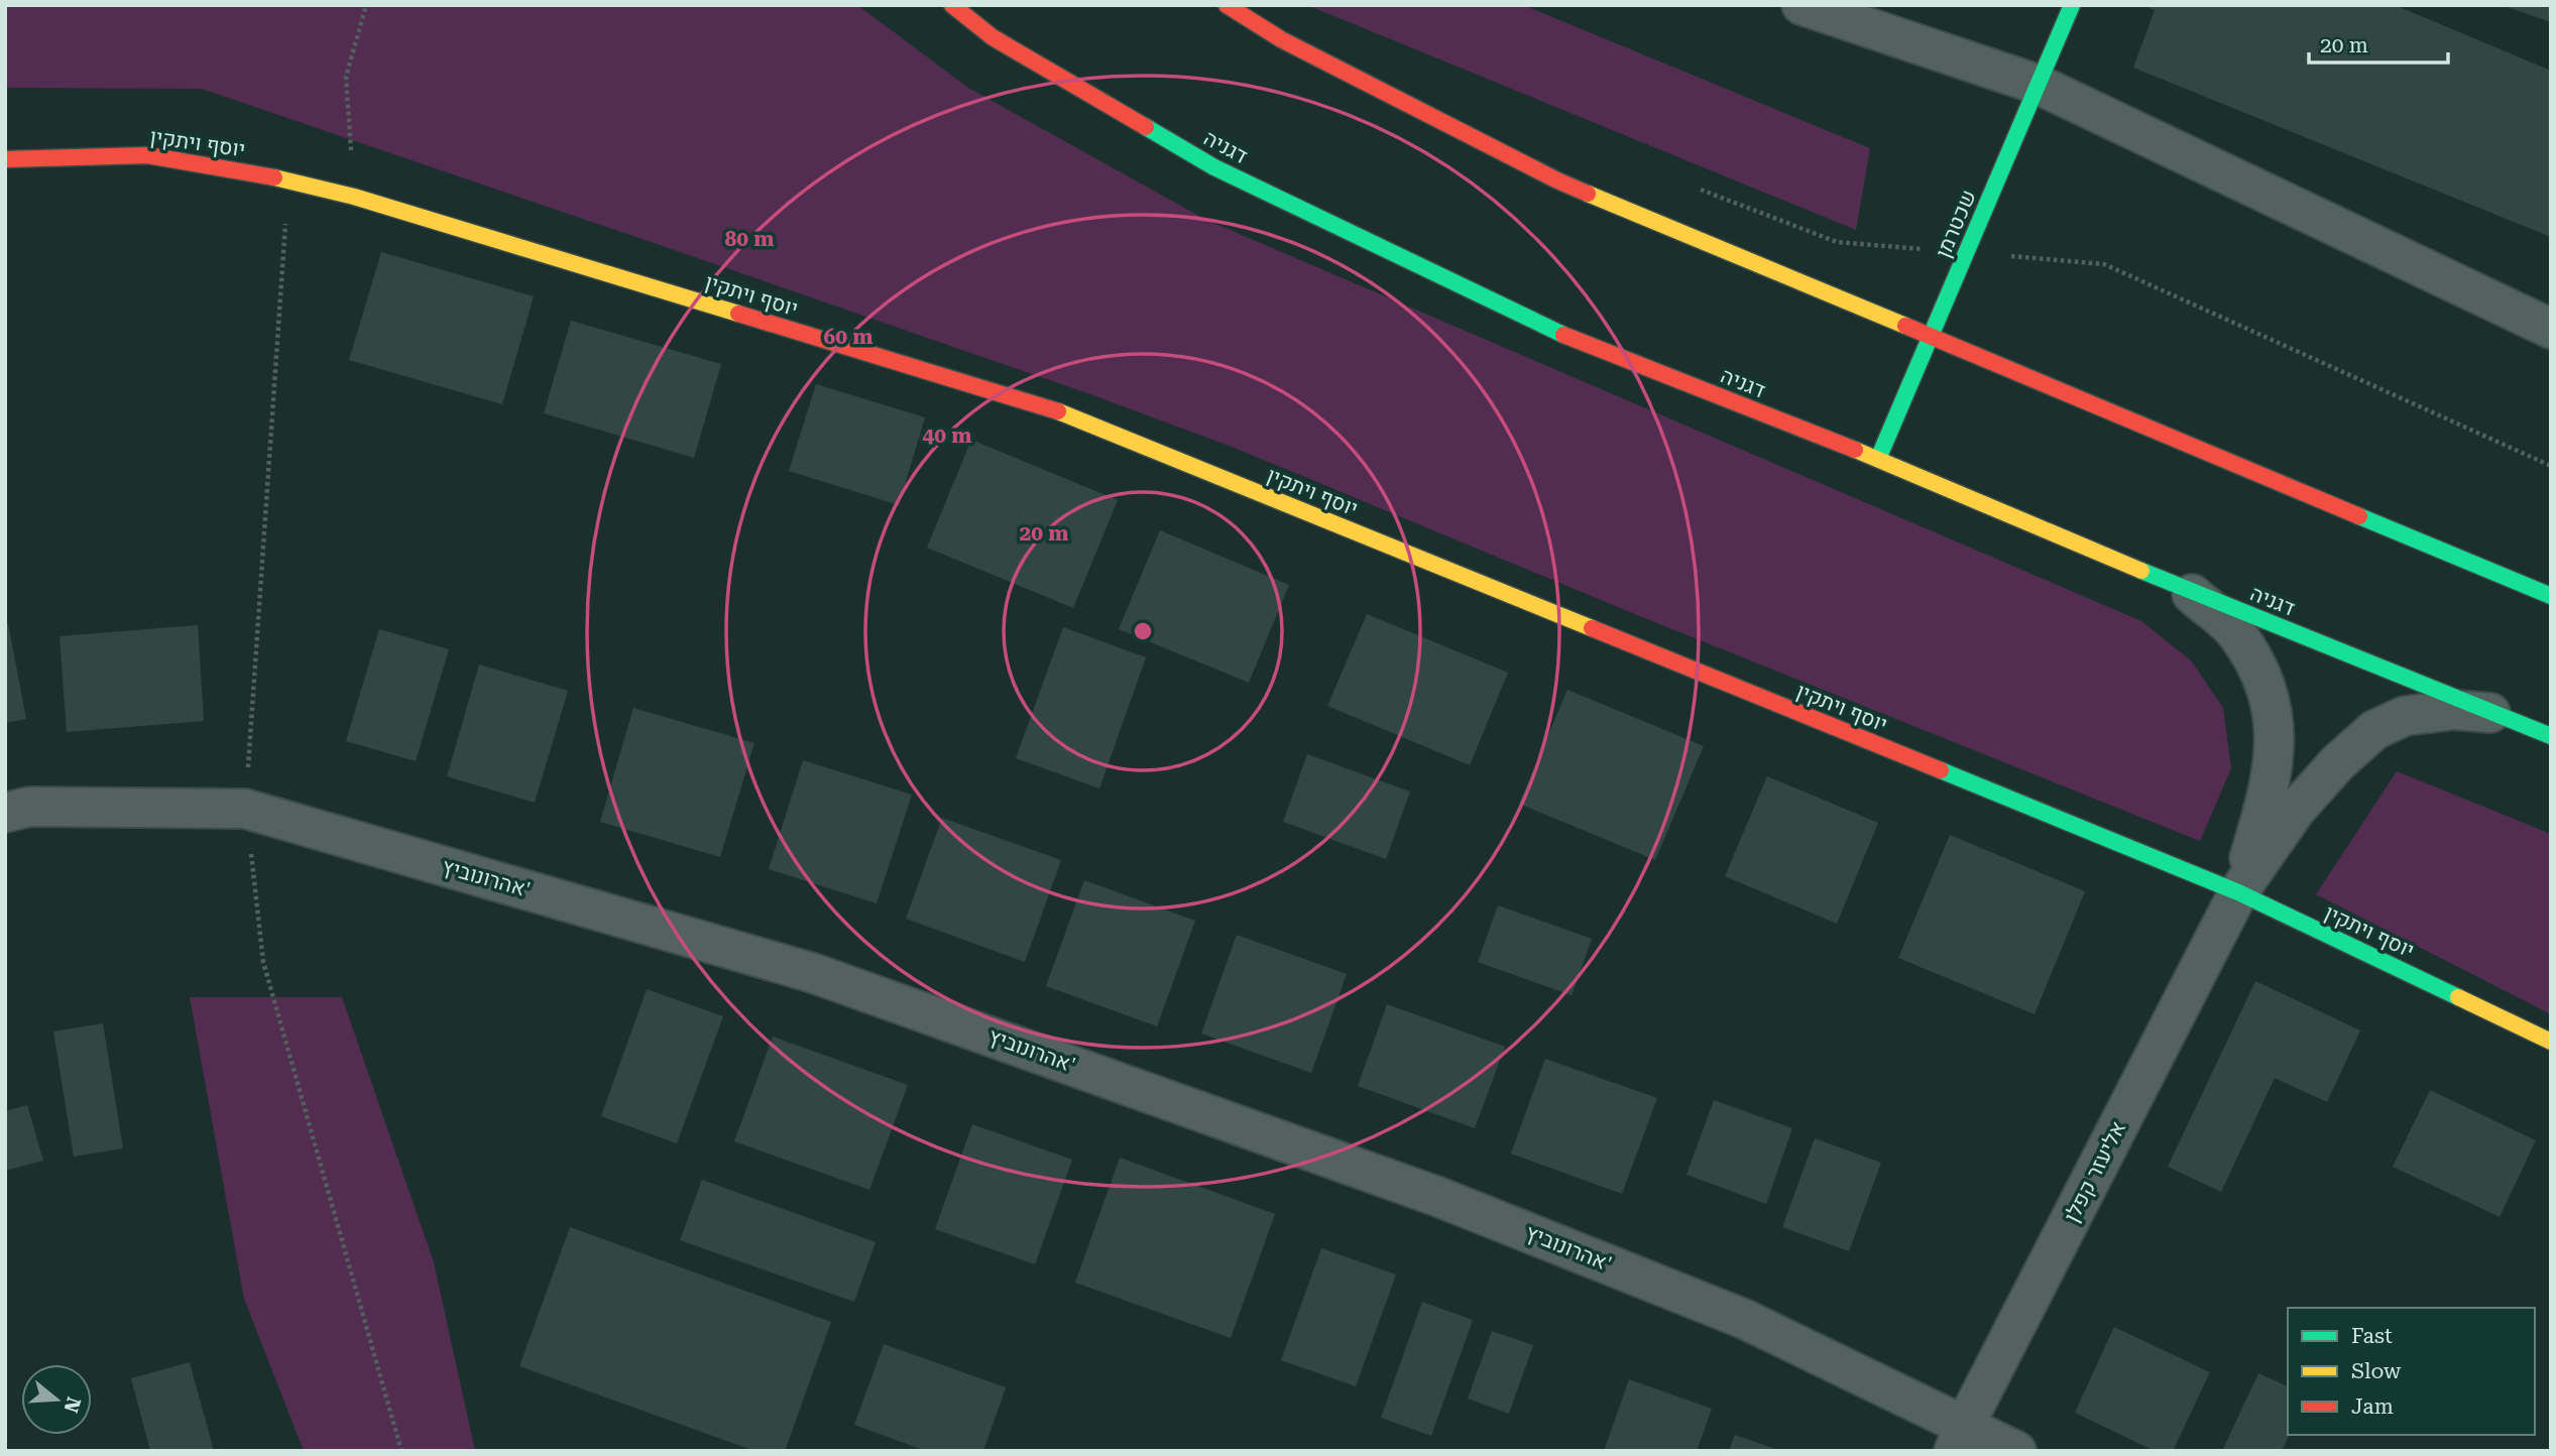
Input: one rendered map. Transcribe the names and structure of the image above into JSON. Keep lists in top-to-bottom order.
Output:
{
  "streets": {
    "main road": ["יוסף ויתקין", "דגניה", "שכטרמן"],
    "street": ["אהרונוביץ'", "אליעזר קפלן"]
  },
  "crossings": [
    ["יוסף ויתקין", "אליעזר קפלן"],
    ["דגניה", "שכטרמן"],
    ["דגניה", "אליעזר קפלן"],
    ["אהרונוביץ'", "אליעזר קפלן"]
  ],
  "legend": ["Fast", "Slow", "Jam"],
  "scale_bar": "20 m",
  "north": "right",
  "rings": [
    "80 m",
    "60 m",
    "40 m",
    "20 m"
  ]
}
